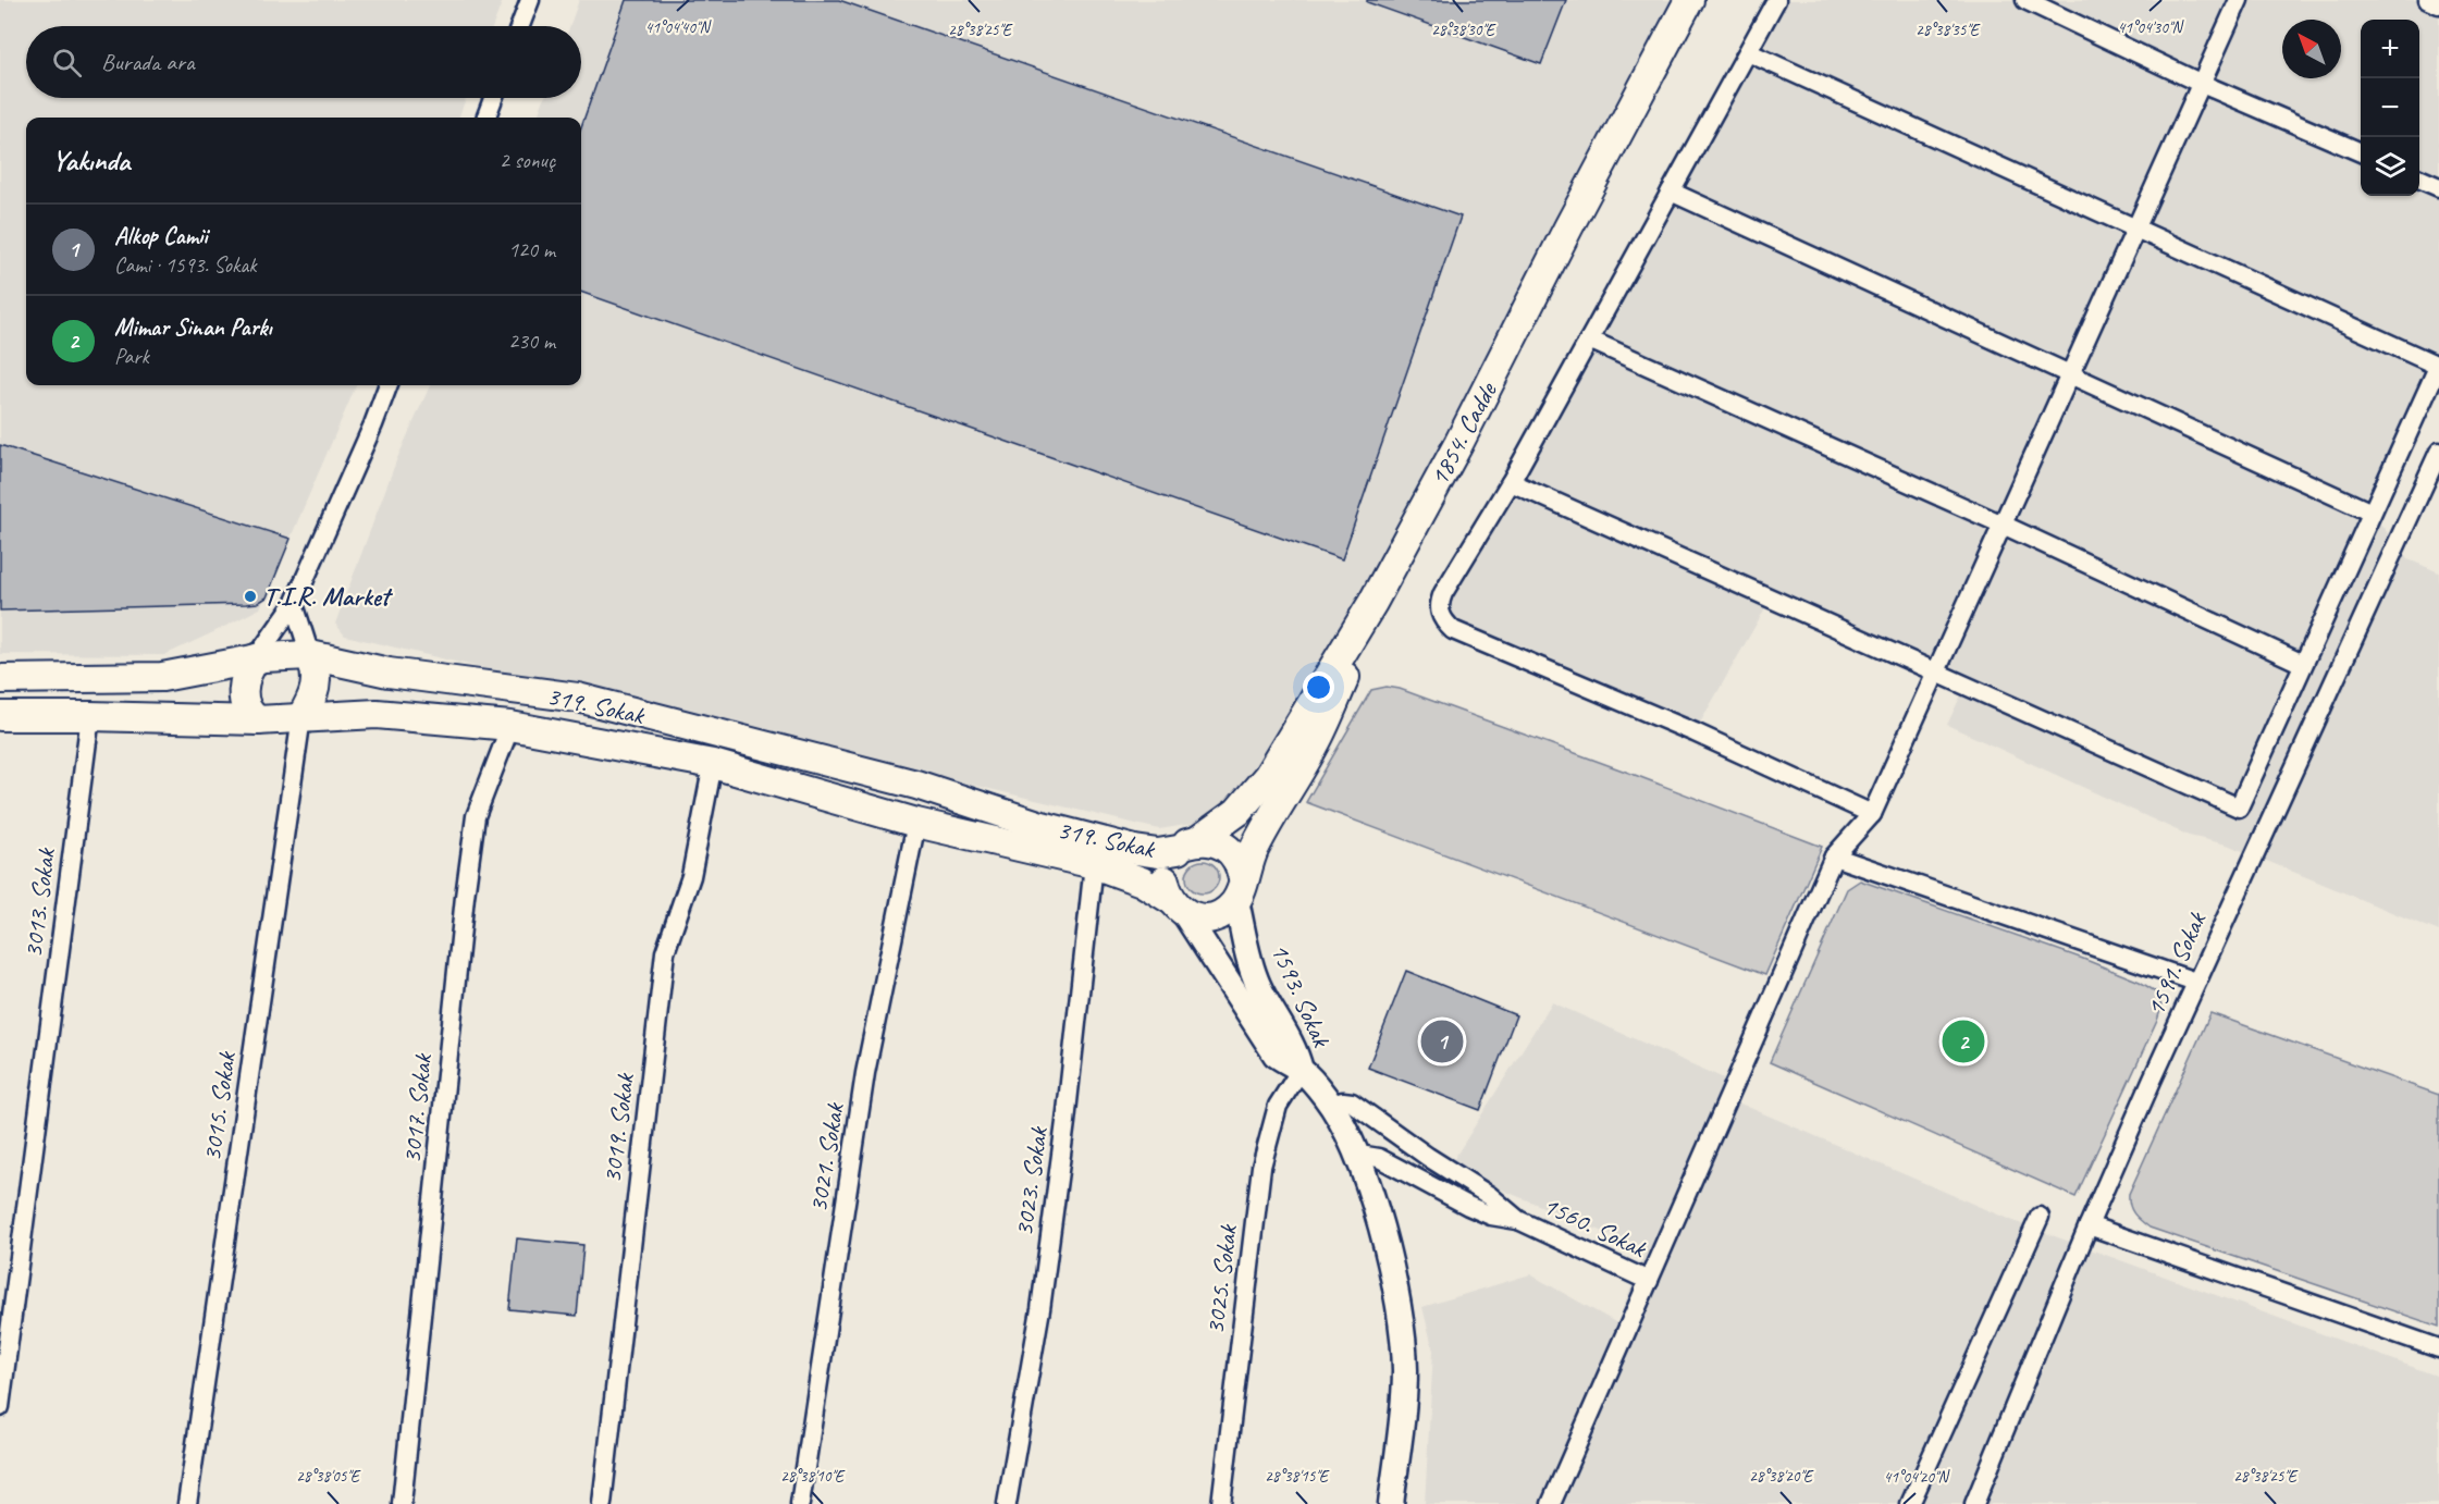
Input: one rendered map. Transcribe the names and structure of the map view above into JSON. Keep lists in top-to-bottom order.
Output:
{
  "streets": {
    "main road": ["1854. Cadde", "319. Sokak", "1593. Sokak"],
    "street": [
      "3013. Sokak",
      "1591. Sokak",
      "3015. Sokak",
      "3017. Sokak",
      "3019. Sokak",
      "3021. Sokak",
      "3023. Sokak",
      "1560. Sokak",
      "3025. Sokak"
    ]
  },
  "crossings": [
    ["1854. Cadde", "319. Sokak"],
    ["1854. Cadde", "1593. Sokak"],
    ["319. Sokak", "3013. Sokak"],
    ["319. Sokak", "1593. Sokak"],
    ["319. Sokak", "3015. Sokak"],
    ["319. Sokak", "3017. Sokak"],
    ["319. Sokak", "3019. Sokak"],
    ["319. Sokak", "3021. Sokak"],
    ["319. Sokak", "3023. Sokak"],
    ["1593. Sokak", "3025. Sokak"]
  ],
  "places": ["T.I.R. Market"],
  "north": "top left",
  "page": {
    "map_buttons": ["+", "−"],
    "search": "Burada ara",
    "heading": ["Yakında", "2 sonuç"],
    "list": [
      {
        "mark": "1",
        "name": "Alkop Camii",
        "note": "Cami · 1593. Sokak",
        "value": "120 m"
      },
      {
        "mark": "2",
        "name": "Mimar Sinan Parkı",
        "note": "Park",
        "value": "230 m"
      }
    ],
    "pins": ["1", "2"]
  },
  "coordinates": [
    "41°04'30\"N",
    "41°04'40\"N",
    "28°38'25\"E",
    "28°38'30\"E",
    "28°38'35\"E",
    "28°38'05\"E",
    "28°38'10\"E",
    "28°38'15\"E",
    "28°38'20\"E",
    "41°04'20\"N"
  ]
}
